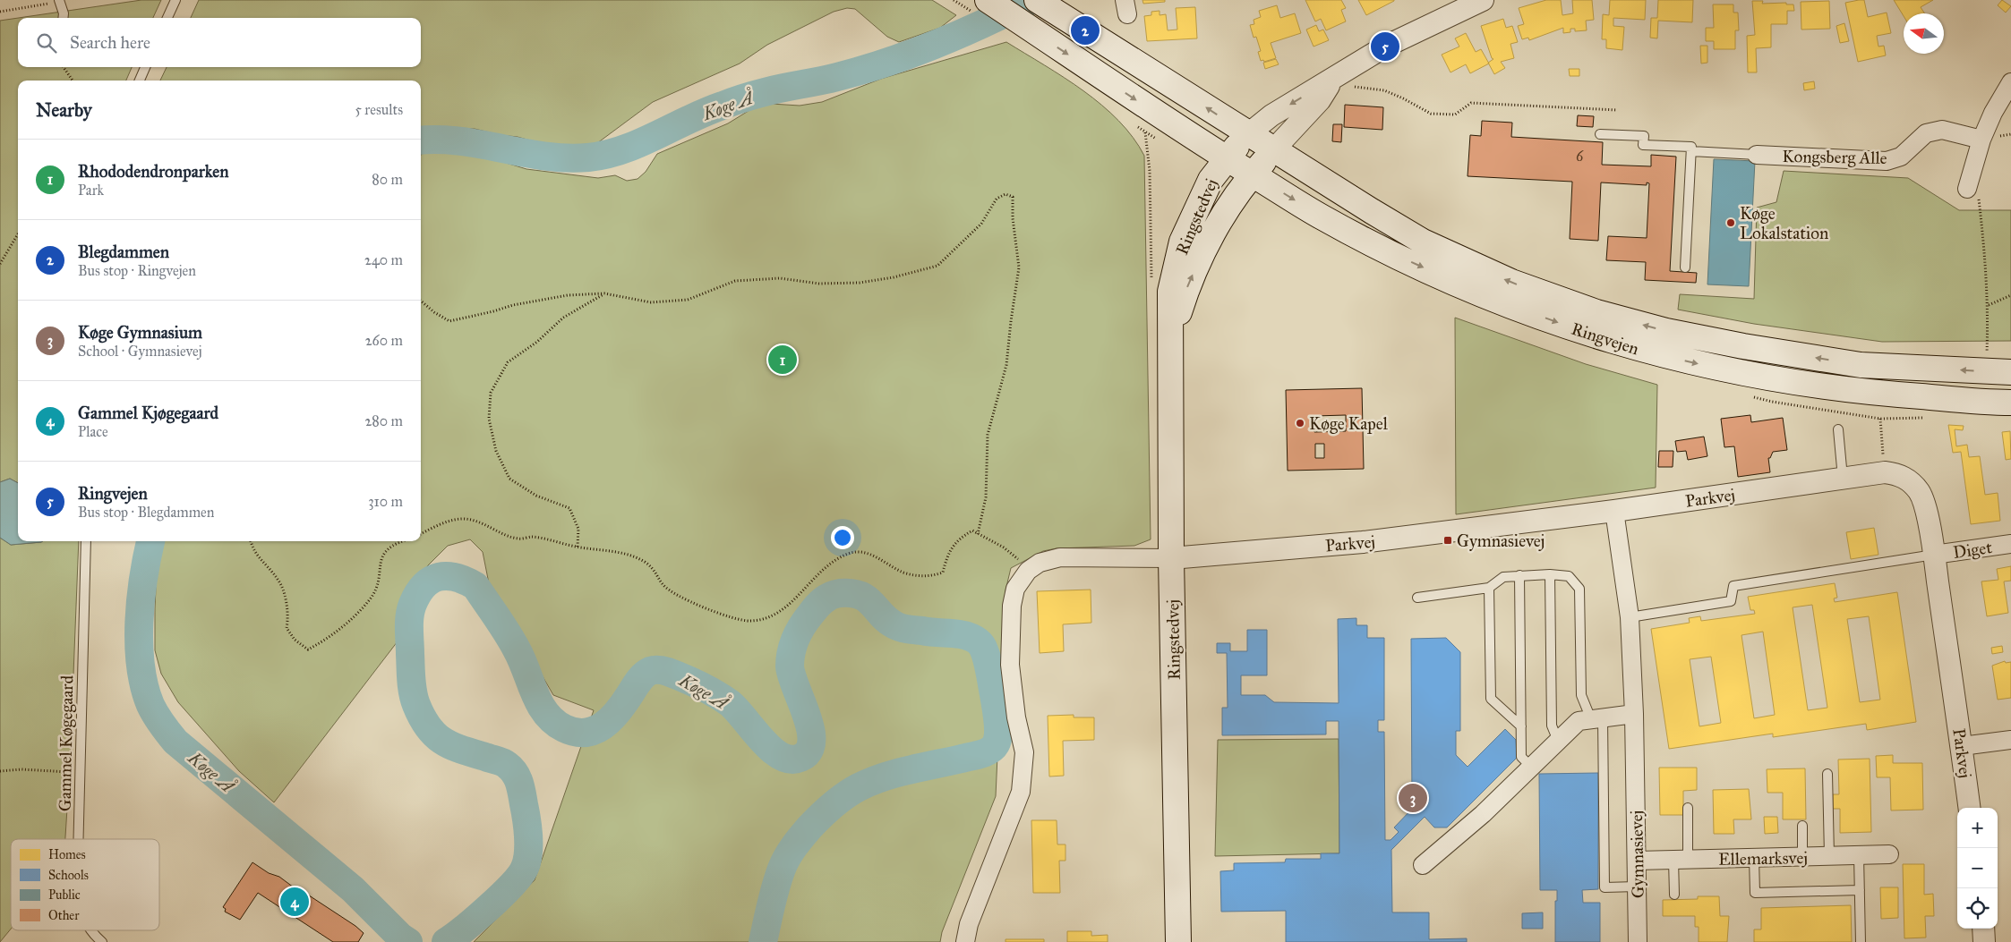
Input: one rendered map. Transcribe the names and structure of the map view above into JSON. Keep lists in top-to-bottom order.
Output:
{
  "streets": {
    "main road": ["Ringstedvej", "Ringvejen"],
    "street": [
      "Kongsberg Alle",
      "Parkvej",
      "Diget",
      "Gymnasievej",
      "Ellemarksvej"
    ],
    "lane": ["Gammel Køgegaard"]
  },
  "crossings": [
    ["Ringstedvej", "Ringvejen"],
    ["Ringstedvej", "Parkvej"],
    ["Parkvej", "Diget"],
    ["Parkvej", "Gymnasievej"],
    ["Gymnasievej", "Ellemarksvej"]
  ],
  "water": ["Køge Å"],
  "places": {
    "other": ["Køge Lokalstation", "Køge Kapel"],
    "transit": ["Gymnasievej"]
  },
  "house_numbers": ["6"],
  "legend": [
    "Homes",
    "Schools",
    "Public",
    "Other"
  ],
  "north": "left",
  "page": {
    "pins": [
      "2",
      "5",
      "1",
      "3",
      "4"
    ],
    "search": "Search here",
    "heading": ["Nearby", "5 results"],
    "list": [
      {
        "mark": "1",
        "name": "Rhododendronparken",
        "note": "Park",
        "value": "80 m"
      },
      {
        "mark": "2",
        "name": "Blegdammen",
        "note": "Bus stop · Ringvejen",
        "value": "240 m"
      },
      {
        "mark": "3",
        "name": "Køge Gymnasium",
        "note": "School · Gymnasievej",
        "value": "260 m"
      },
      {
        "mark": "4",
        "name": "Gammel Kjøgegaard",
        "note": "Place",
        "value": "280 m"
      },
      {
        "mark": "5",
        "name": "Ringvejen",
        "note": "Bus stop · Blegdammen",
        "value": "310 m"
      }
    ],
    "map_buttons": ["+", "−"]
  }
}
